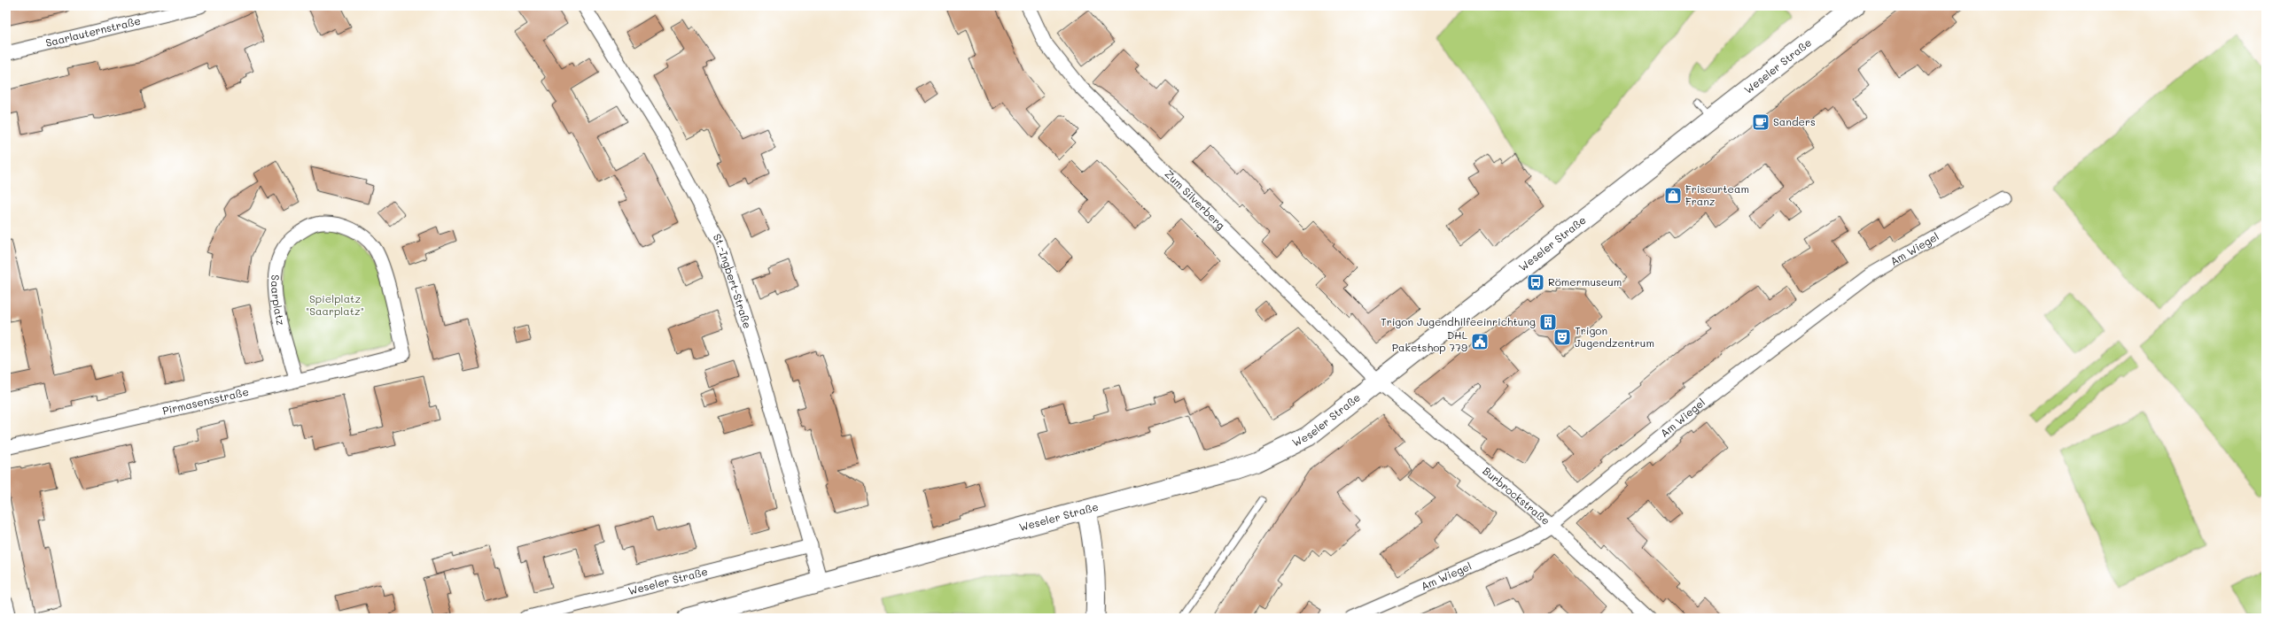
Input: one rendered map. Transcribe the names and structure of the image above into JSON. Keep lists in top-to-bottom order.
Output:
{
  "streets": {
    "main road": ["Weseler Straße"],
    "street": [
      "Saarlauternstraße",
      "Zum Silverberg",
      "Am Wiegel",
      "St.-Ingbert-Straße",
      "Saarplatz",
      "Pirmasensstraße",
      "Burbrockstraße"
    ]
  },
  "crossings": [
    ["Weseler Straße", "Zum Silverberg"],
    ["Weseler Straße", "St.-Ingbert-Straße"],
    ["Weseler Straße", "Burbrockstraße"],
    ["Zum Silverberg", "Burbrockstraße"],
    ["Am Wiegel", "Burbrockstraße"],
    ["Saarplatz", "Pirmasensstraße"]
  ],
  "parks": ["Spielplatz \"Saarplatz\""],
  "places": {
    "cafe": ["Sanders"],
    "shop": ["Friseurteam Franz"],
    "bus stop": ["Römermuseum"],
    "building": ["Trigon Jugendhilfeeinrichtung"],
    "theatre": ["Trigon Jugendzentrum"],
    "public building": ["DHL Paketshop 779"]
  }
}
